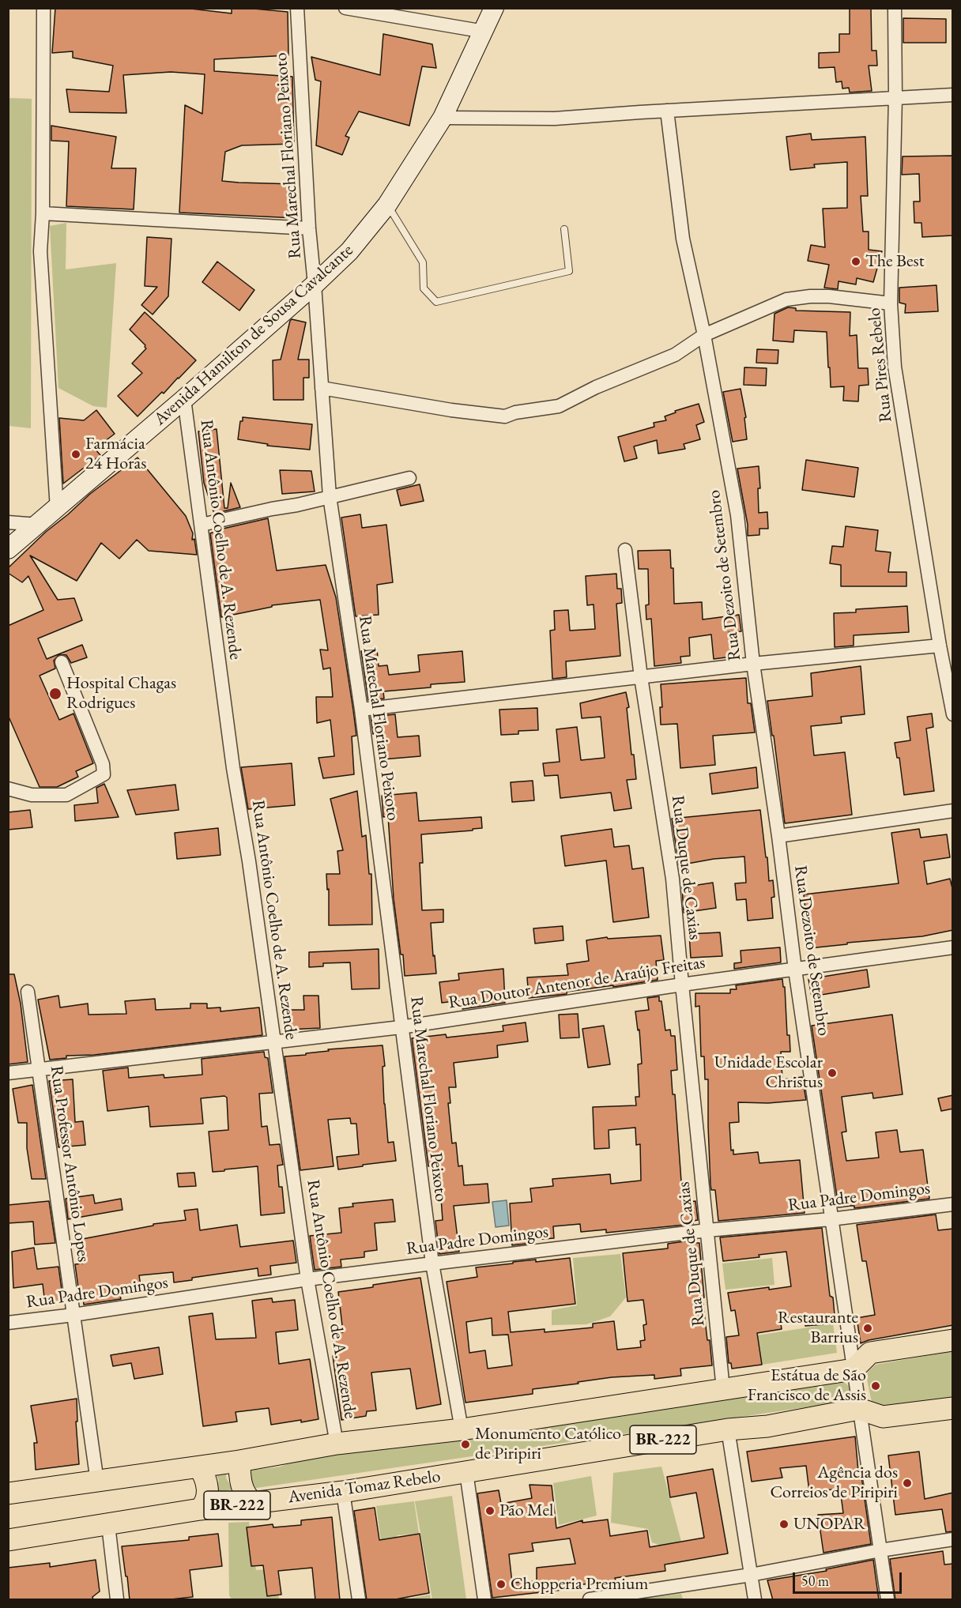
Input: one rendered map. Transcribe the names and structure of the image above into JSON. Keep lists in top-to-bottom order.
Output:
{
  "streets": {
    "main road": ["Avenida Hamilton de Sousa Cavalcante", "BR-222", "Avenida Tomaz Rebelo"],
    "street": [
      "Rua Marechal Floriano Peixoto",
      "Rua Pires Rebelo",
      "Rua Antônio Coelho de A. Rezende",
      "Rua Dezoito de Setembro",
      "Rua Duque de Caxias",
      "Rua Doutor Antenor de Araújo Freitas",
      "Rua Professor Antônio Lopes",
      "Rua Padre Domingos"
    ]
  },
  "crossings": [
    ["Rua Marechal Floriano Peixoto", "Avenida Hamilton de Sousa Cavalcante"],
    ["Rua Marechal Floriano Peixoto", "Rua Doutor Antenor de Araújo Freitas"],
    ["Rua Marechal Floriano Peixoto", "Rua Padre Domingos"],
    ["Rua Marechal Floriano Peixoto", "BR-222"],
    ["Avenida Hamilton de Sousa Cavalcante", "Rua Antônio Coelho de A. Rezende"],
    ["Rua Antônio Coelho de A. Rezende", "Rua Doutor Antenor de Araújo Freitas"],
    ["Rua Antônio Coelho de A. Rezende", "Rua Padre Domingos"],
    ["Rua Antônio Coelho de A. Rezende", "BR-222"],
    ["Rua Dezoito de Setembro", "Rua Doutor Antenor de Araújo Freitas"],
    ["Rua Dezoito de Setembro", "Rua Padre Domingos"],
    ["Rua Dezoito de Setembro", "BR-222"],
    ["Rua Duque de Caxias", "Rua Doutor Antenor de Araújo Freitas"],
    ["Rua Duque de Caxias", "Rua Padre Domingos"],
    ["Rua Duque de Caxias", "BR-222"],
    ["Rua Doutor Antenor de Araújo Freitas", "Rua Professor Antônio Lopes"],
    ["Rua Professor Antônio Lopes", "Rua Padre Domingos"],
    ["Rua Professor Antônio Lopes", "BR-222"],
    ["BR-222", "Avenida Tomaz Rebelo"]
  ],
  "places": [
    "The Best",
    "Farmácia 24 Horas",
    "Hospital Chagas Rodrigues",
    "Unidade Escolar Christus",
    "Restaurante Barrius",
    "Estátua de São Francisco de Assis",
    "Monumento Católico de Piripiri",
    "Agência dos Correios de Piripiri",
    "Pão Mel",
    "UNOPAR",
    "Chopperia Premium"
  ],
  "scale_bar": "50 m"
}
